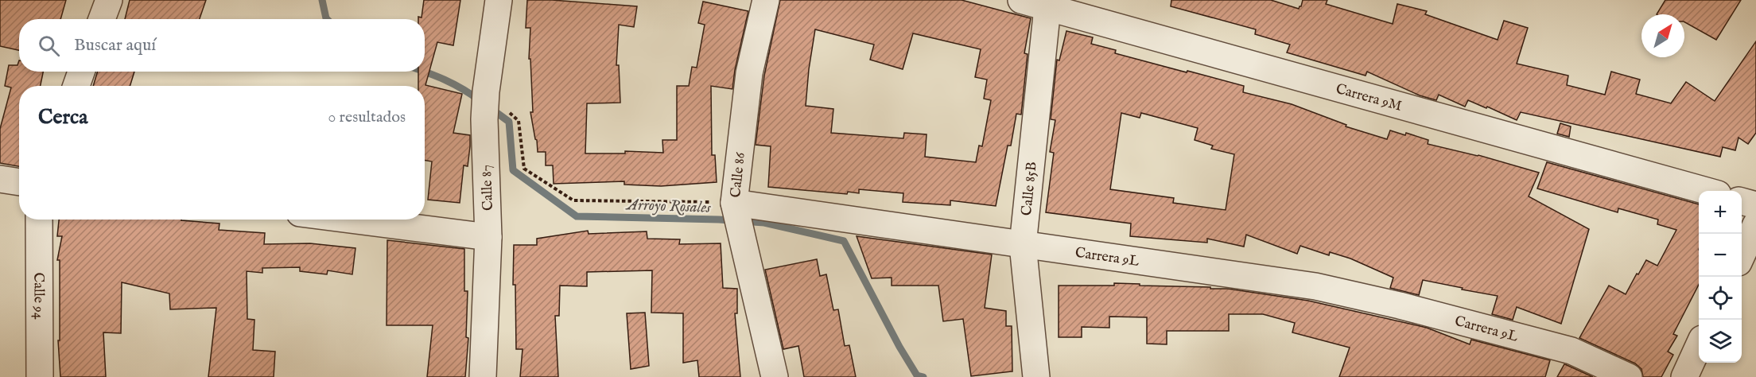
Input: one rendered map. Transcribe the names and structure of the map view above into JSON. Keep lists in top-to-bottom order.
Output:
{
  "streets": {
    "street": [
      "Carrera 9M",
      "Calle 86",
      "Calle 87",
      "Calle 85B",
      "Carrera 9L",
      "Calle 94"
    ]
  },
  "crossings": [
    ["Carrera 9M", "Calle 85B"],
    ["Calle 86", "Carrera 9L"],
    ["Calle 85B", "Carrera 9L"]
  ],
  "water": ["Arroyo Rosales"],
  "north": "top right",
  "page": {
    "search": "Buscar aquí",
    "heading": ["Cerca", "0 resultados"],
    "map_buttons": ["+", "−"]
  }
}
